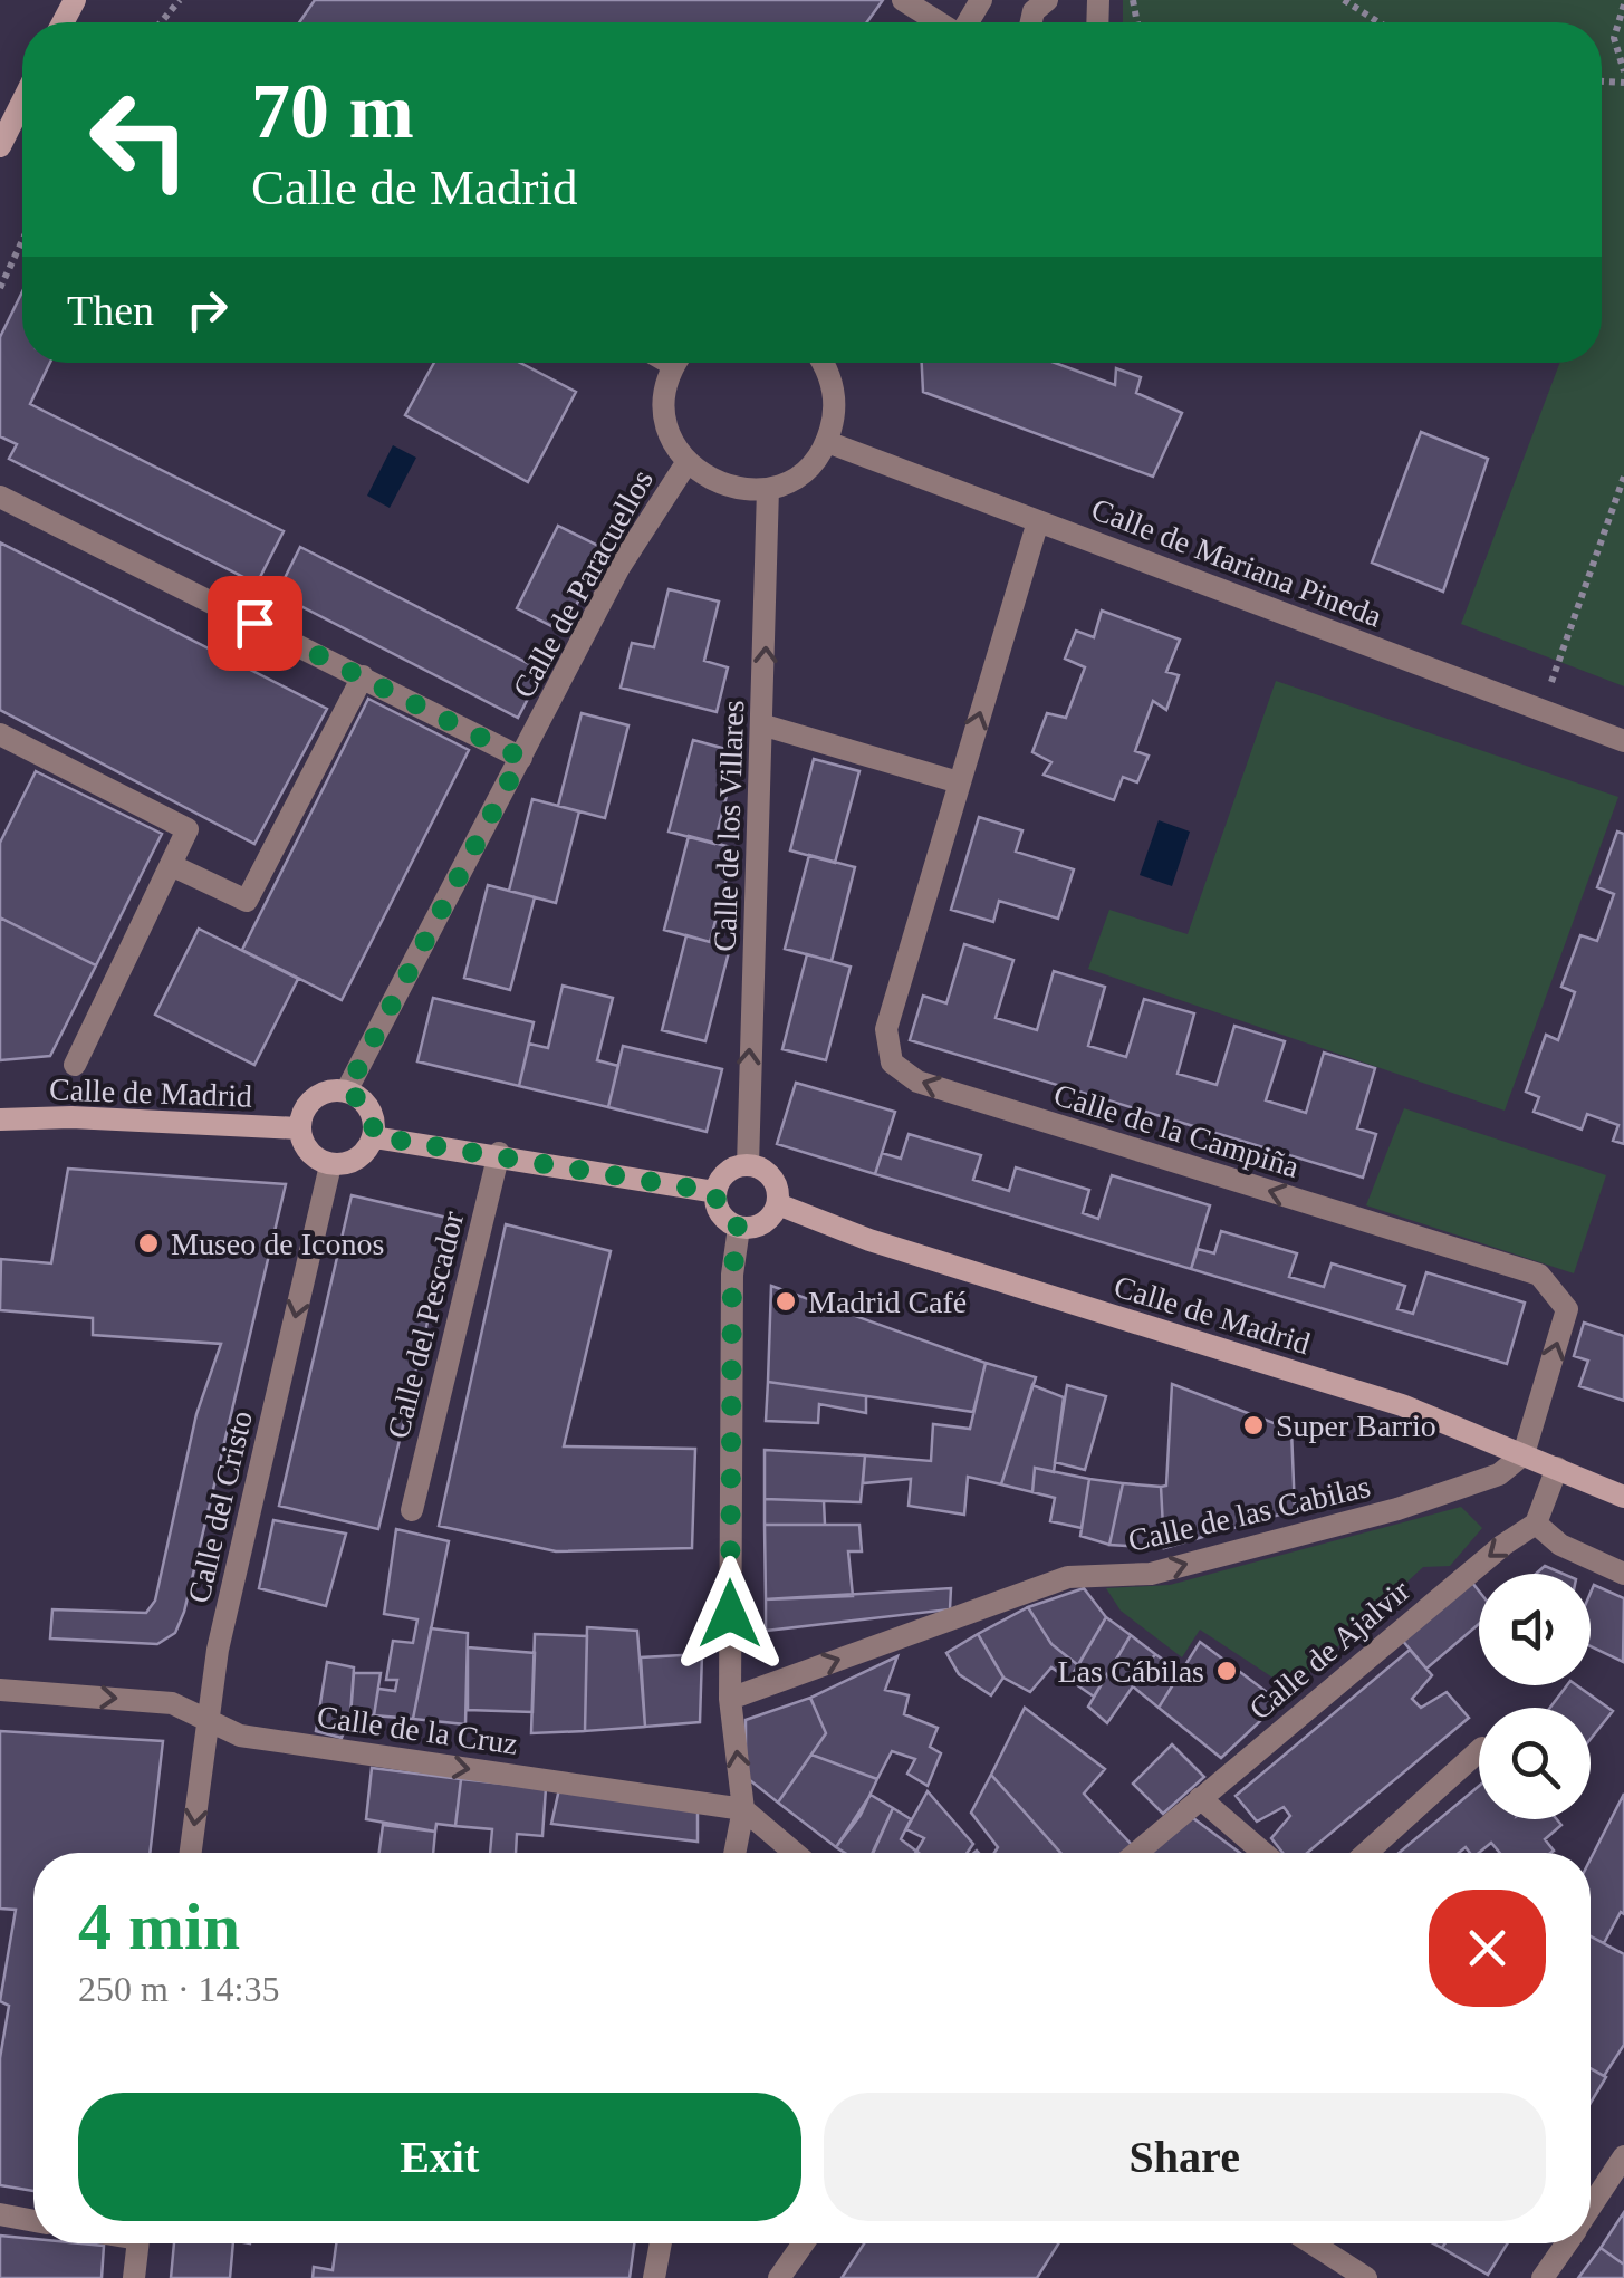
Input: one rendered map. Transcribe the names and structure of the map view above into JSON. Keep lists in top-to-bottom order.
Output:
{
  "streets": {
    "street": [
      "Calle de Mariana Pineda",
      "Calle de Paracuellos",
      "Calle de los Villares",
      "Calle de Madrid",
      "Calle de la Campiña",
      "Calle del Pescador",
      "Calle del Cristo",
      "Calle de las Cabilas",
      "Calle de Ajalvir",
      "Calle de la Cruz"
    ]
  },
  "crossings": [
    ["Calle de Mariana Pineda", "Calle de la Campiña"],
    ["Calle de Paracuellos", "Calle de Madrid"],
    ["Calle de Paracuellos", "Calle del Cristo"],
    ["Calle de los Villares", "Calle de Madrid"],
    ["Calle de Madrid", "Calle de la Campiña"],
    ["Calle de Madrid", "Calle del Cristo"],
    ["Calle de Madrid", "Calle de las Cabilas"],
    ["Calle de la Campiña", "Calle de las Cabilas"],
    ["Calle del Cristo", "Calle de la Cruz"]
  ],
  "one_way": [
    "Calle de los Villares",
    "Calle del Cristo",
    "Calle de las Cabilas",
    "Calle de la Cruz"
  ],
  "places": [
    "Museo de Iconos",
    "Madrid Café",
    "Super Barrio",
    "Las Cábilas"
  ],
  "page": {
    "turn": ["70 m", "Calle de Madrid"],
    "then": "Then",
    "heading": ["4 min", "250 m · 14:35"],
    "buttons": ["Exit", "Share"]
  }
}
